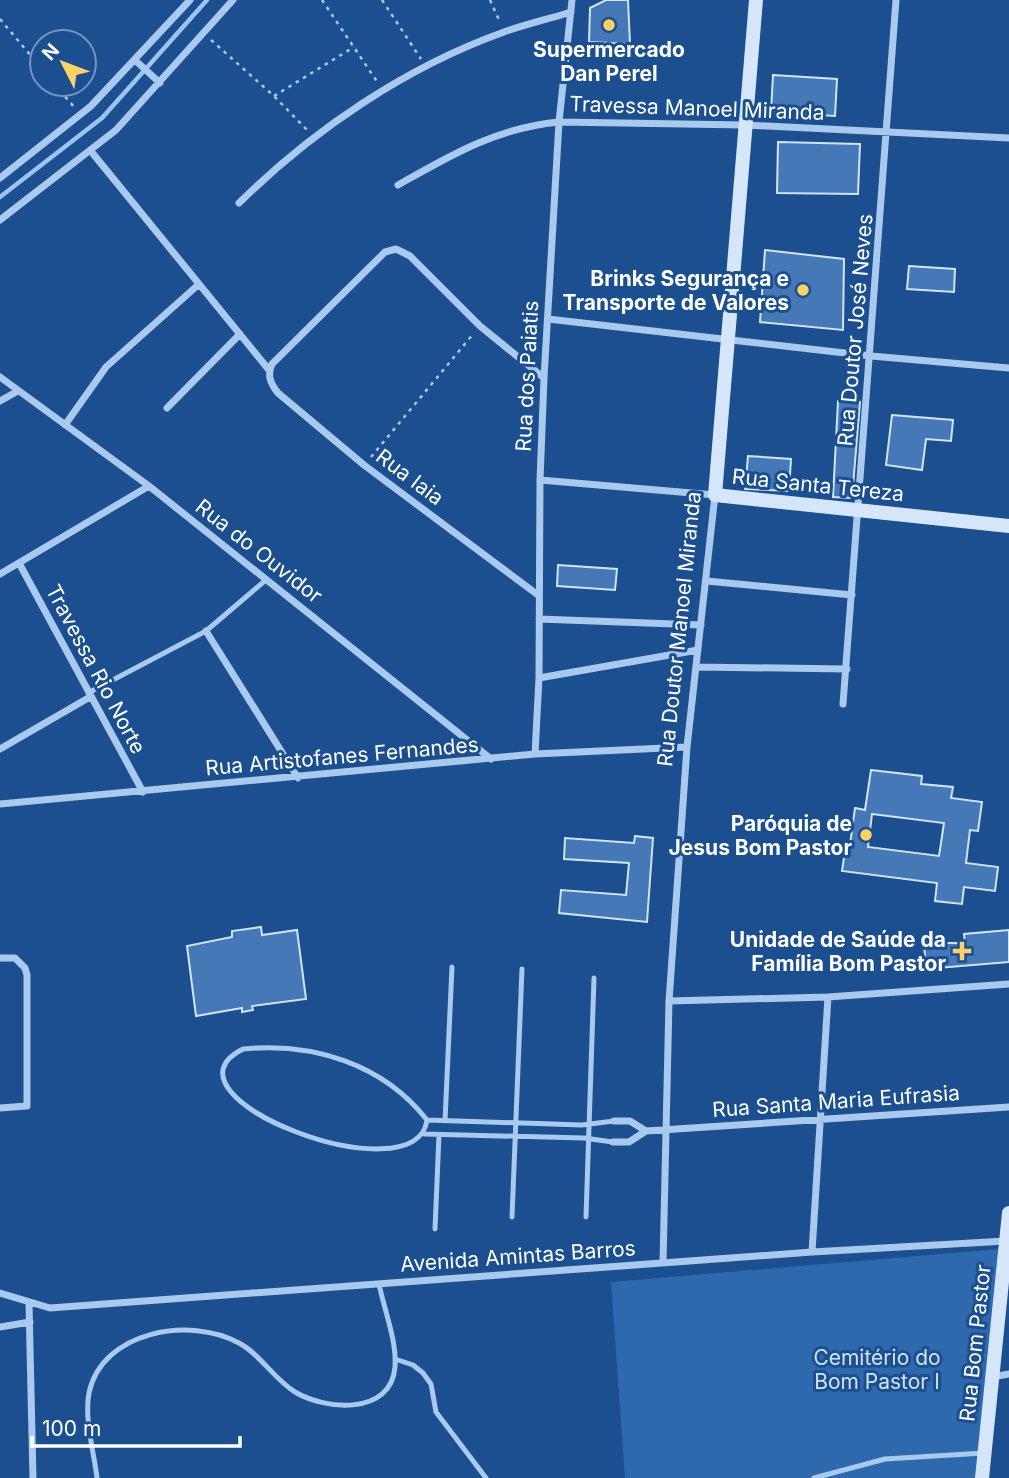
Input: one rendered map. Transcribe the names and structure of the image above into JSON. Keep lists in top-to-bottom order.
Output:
{
  "streets": {
    "street": [
      "Travessa Manoel Miranda",
      "Rua Doutor José Neves",
      "Rua dos Paiatis",
      "Rua Iaia",
      "Rua Santa Tereza",
      "Rua do Ouvidor",
      "Rua Doutor Manoel Miranda",
      "Travessa Rio Norte",
      "Rua Artistofanes Fernandes",
      "Rua Santa Maria Eufrasia",
      "Avenida Amintas Barros",
      "Rua Bom Pastor"
    ]
  },
  "crossings": [
    ["Travessa Manoel Miranda", "Rua Doutor José Neves"],
    ["Travessa Manoel Miranda", "Rua dos Paiatis"],
    ["Travessa Manoel Miranda", "Rua Doutor Manoel Miranda"],
    ["Rua Doutor José Neves", "Rua Santa Tereza"],
    ["Rua dos Paiatis", "Rua Iaia"],
    ["Rua dos Paiatis", "Rua Santa Tereza"],
    ["Rua dos Paiatis", "Rua Artistofanes Fernandes"],
    ["Rua Santa Tereza", "Rua Doutor Manoel Miranda"],
    ["Rua do Ouvidor", "Rua Artistofanes Fernandes"],
    ["Rua Doutor Manoel Miranda", "Rua Artistofanes Fernandes"],
    ["Rua Doutor Manoel Miranda", "Rua Santa Maria Eufrasia"],
    ["Rua Doutor Manoel Miranda", "Avenida Amintas Barros"],
    ["Travessa Rio Norte", "Rua Artistofanes Fernandes"],
    ["Avenida Amintas Barros", "Rua Bom Pastor"]
  ],
  "parks": ["Cemitério do Bom Pastor I"],
  "places": {
    "other": ["Supermercado Dan Perel", "Brinks Segurança e Transporte de Valores", "Paróquia de Jesus Bom Pastor"],
    "health": ["Unidade de Saúde da Família Bom Pastor"]
  },
  "scale_bar": "100 m",
  "north": "top left"
}
